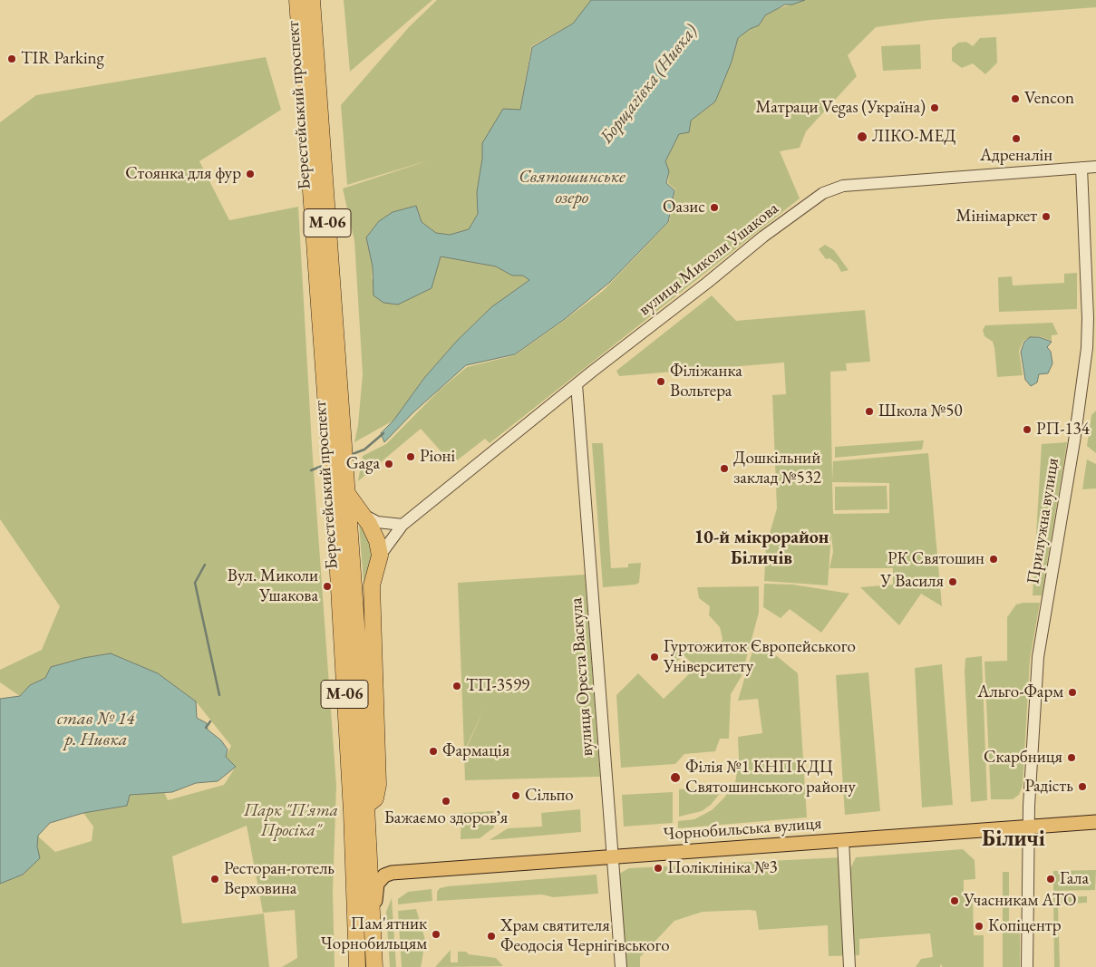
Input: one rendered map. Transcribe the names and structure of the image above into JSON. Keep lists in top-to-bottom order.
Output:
{
  "streets": {
    "highway": ["Берестейський проспект", "М-06"],
    "main road": ["Чорнобильська вулиця"],
    "street": ["вулиця Миколи Ушакова", "Прилужна вулиця", "вулиця Ореста Васкула"]
  },
  "crossings": [
    ["вулиця Миколи Ушакова", "Прилужна вулиця"],
    ["вулиця Миколи Ушакова", "вулиця Ореста Васкула"],
    ["Прилужна вулиця", "Чорнобильська вулиця"],
    ["вулиця Ореста Васкула", "Чорнобильська вулиця"]
  ],
  "districts": ["10-й мікрорайон Біличів", "Біличі"],
  "water": ["Борщагівка (Нивка)", "Святошинське озеро", "став № 14 р. Нивка"],
  "parks": ["Парк \"П'ята Просіка\""],
  "places": [
    "TIR Parking",
    "Vencon",
    "Матраци Vegas (Україна)",
    "ЛІКО-МЕД",
    "Адреналін",
    "Стоянка для фур",
    "Оазис",
    "Мінімаркет",
    "Філіжанка Вольтера",
    "Школа №50",
    "РП-134",
    "Ріоні",
    "Gaga",
    "Дошкільний заклад №532",
    "РК Святошин",
    "У Василя",
    "Вул. Миколи Ушакова",
    "Гуртожиток Європейського Університету",
    "ТП-3599",
    "Альго-Фарм",
    "Фармація",
    "Скарбниця",
    "Філія №1 КНП КДЦ Святошинського району",
    "Радість",
    "Сільпо",
    "Бажаємо здоровʼя",
    "Поліклініка №3",
    "Ресторан-готель Верховина",
    "Гала",
    "Учасникам АТО",
    "Копіцентр",
    "Пам'ятник Чорнобильцям",
    "Храм святителя Феодосія Чернігівського"
  ]
}
